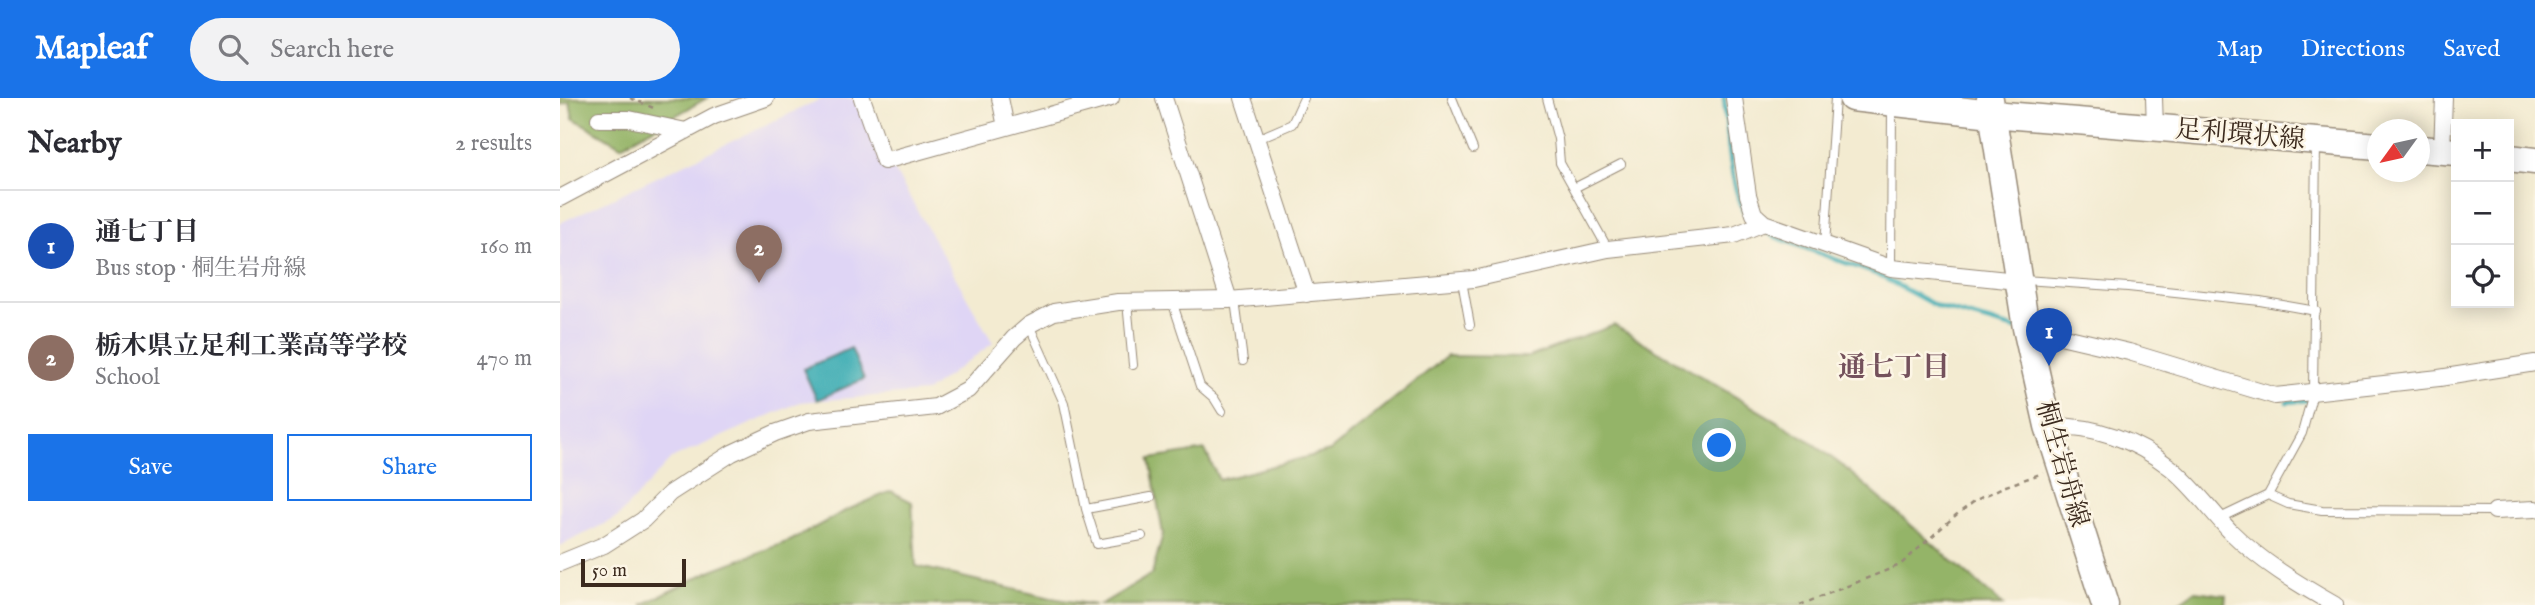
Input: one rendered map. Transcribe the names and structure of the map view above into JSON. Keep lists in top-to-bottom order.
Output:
{
  "streets": {
    "main road": ["足利環状線", "桐生岩舟線"]
  },
  "crossings": [
    ["足利環状線", "桐生岩舟線"]
  ],
  "districts": ["通七丁目"],
  "scale_bar": "50 m",
  "north": "bottom left",
  "page": {
    "header": "Mapleaf",
    "search": "Search here",
    "nav": ["Map", "Directions", "Saved"],
    "heading": ["Nearby", "2 results"],
    "map_buttons": ["+", "−"],
    "list": [
      {
        "mark": "1",
        "name": "通七丁目",
        "note": "Bus stop · 桐生岩舟線",
        "value": "160 m"
      },
      {
        "mark": "2",
        "name": "栃木県立足利工業高等学校",
        "note": "School",
        "value": "470 m"
      }
    ],
    "pins": ["2", "1"],
    "buttons": ["Save", "Share"],
    "scale": "50 m"
  }
}
